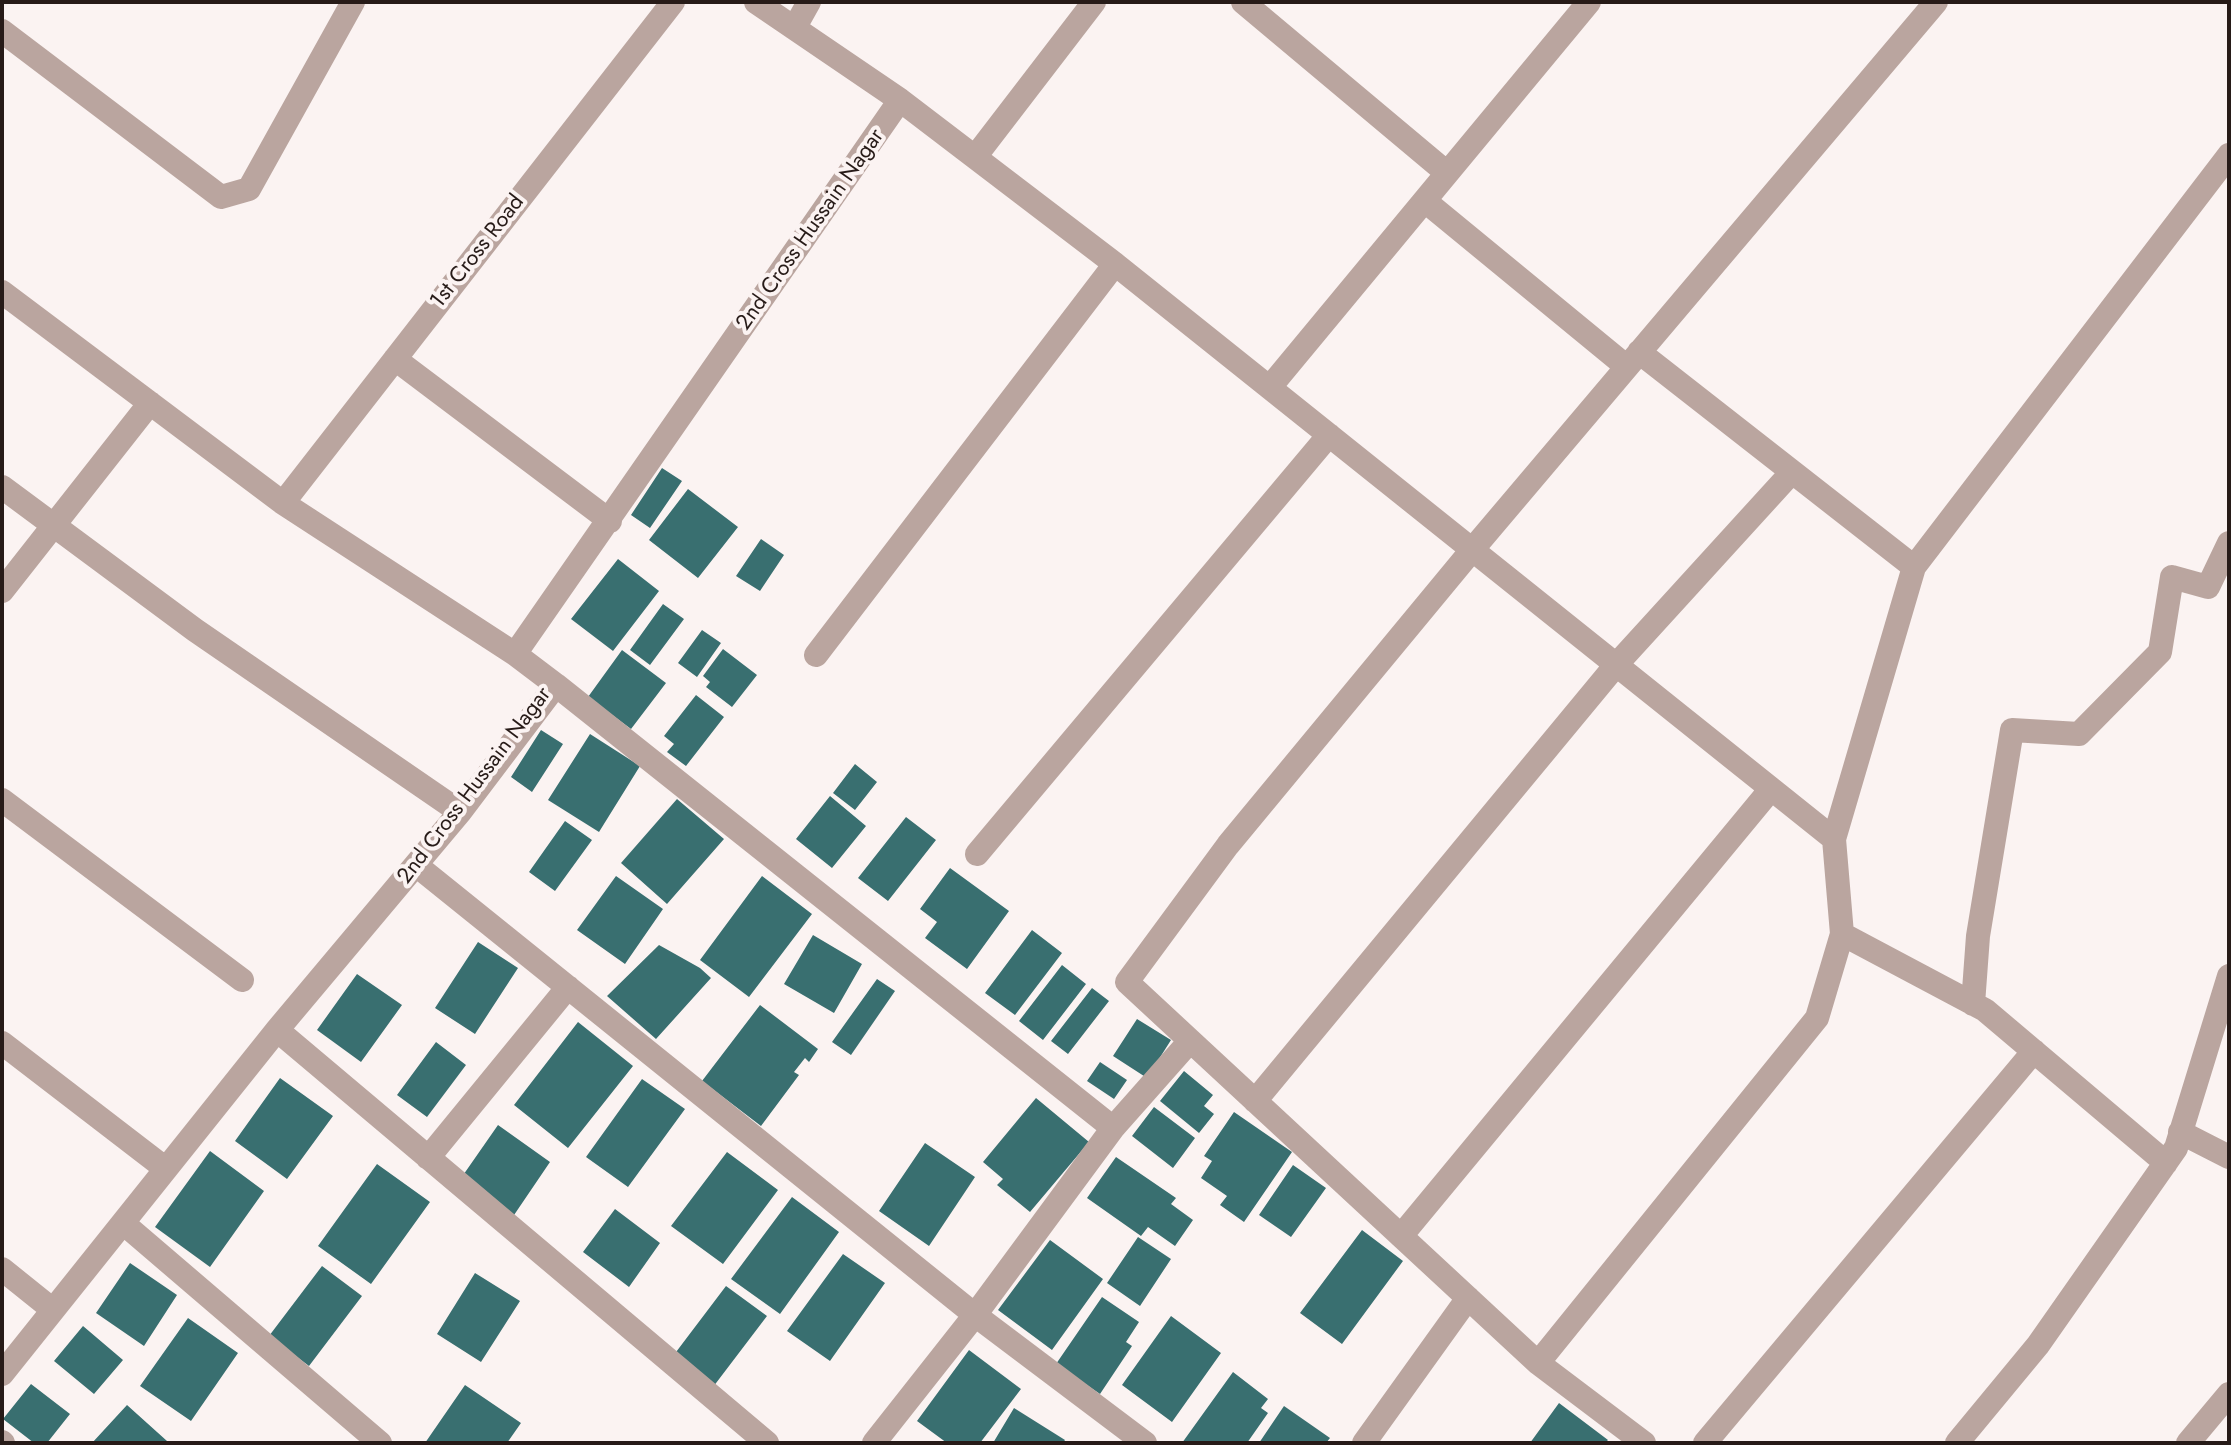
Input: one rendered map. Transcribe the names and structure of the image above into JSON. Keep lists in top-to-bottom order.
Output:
{
  "streets": {
    "street": ["2nd Cross Hussain Nagar", "1st Cross Road"]
  }
}
